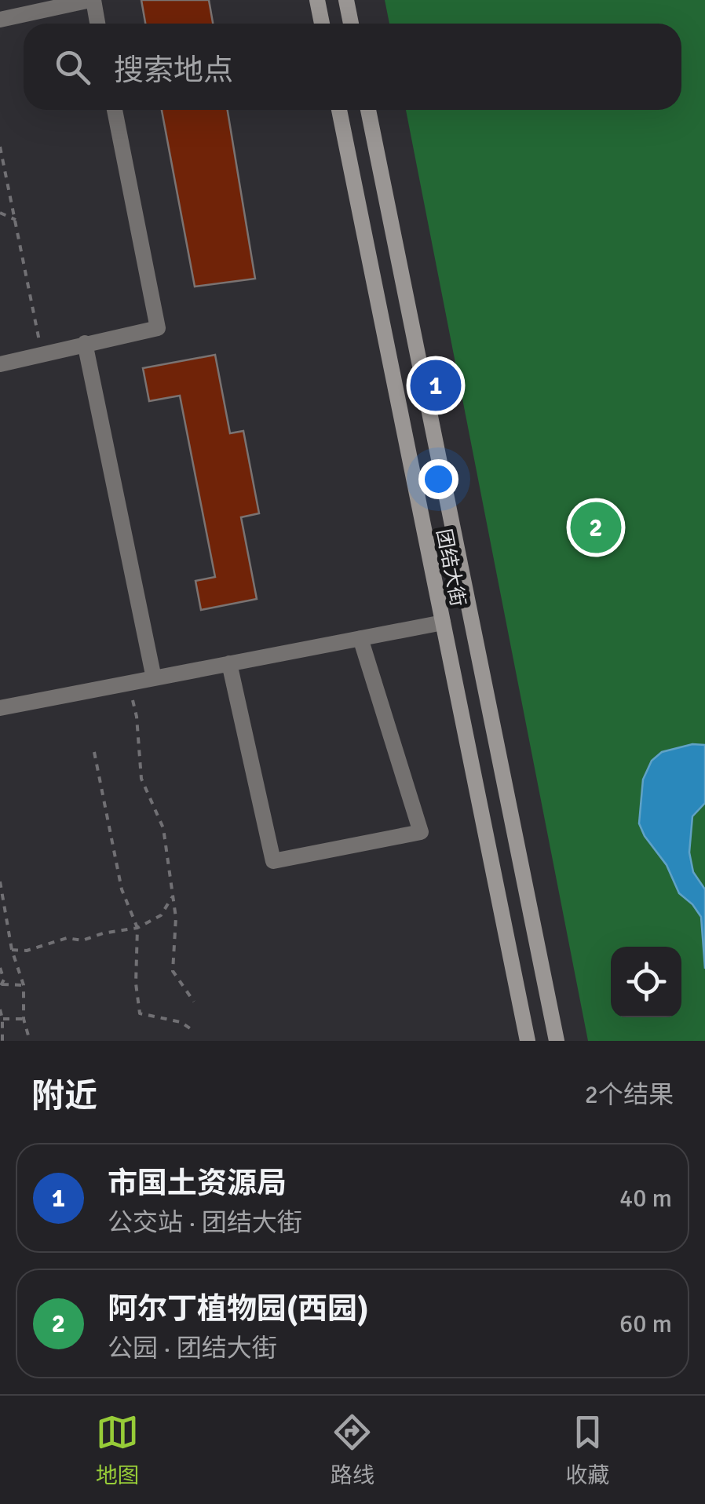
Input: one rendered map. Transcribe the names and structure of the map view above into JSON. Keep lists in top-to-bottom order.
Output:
{
  "streets": {
    "main road": ["团结大街"]
  },
  "page": {
    "search": "搜索地点",
    "pins": ["1", "2"],
    "heading": ["附近", "2个结果"],
    "list": [
      {
        "mark": "1",
        "name": "市国土资源局",
        "note": "公交站 · 团结大街",
        "value": "40 m"
      },
      {
        "mark": "2",
        "name": "阿尔丁植物园(西园)",
        "note": "公园 · 团结大街",
        "value": "60 m"
      }
    ],
    "nav": ["地图", "路线", "收藏"]
  }
}
